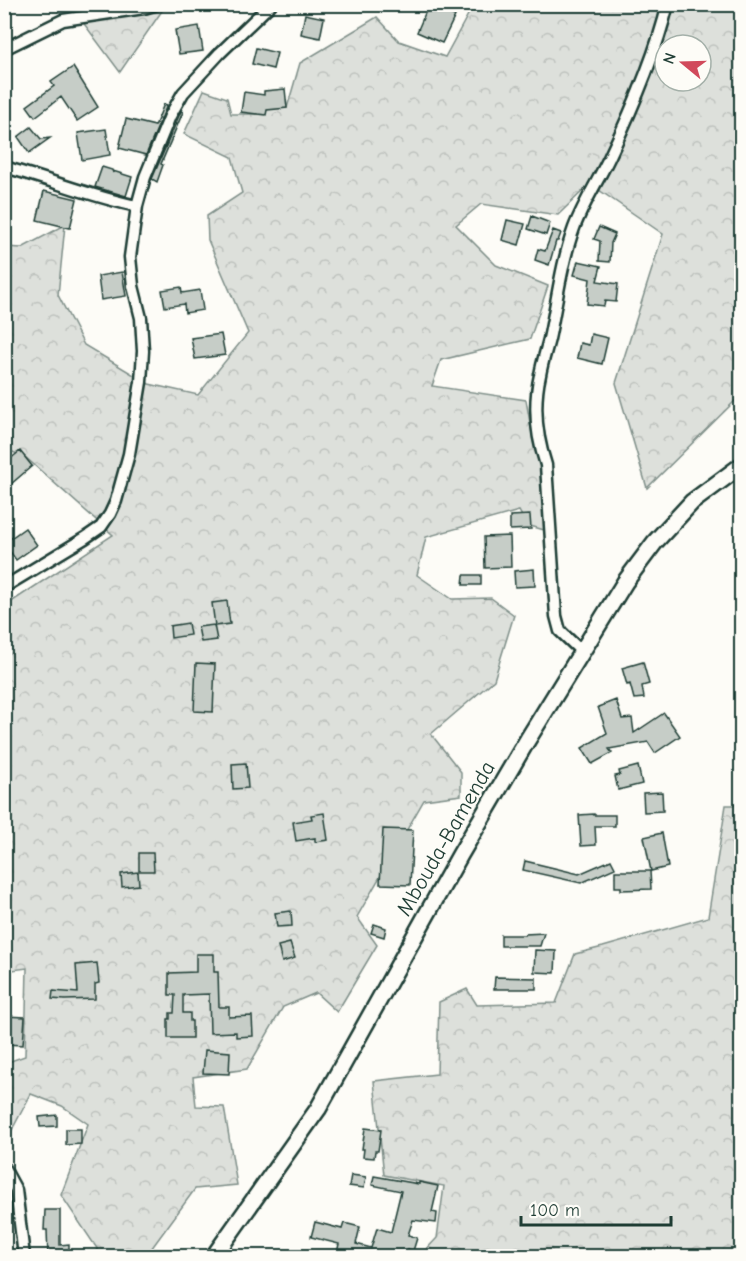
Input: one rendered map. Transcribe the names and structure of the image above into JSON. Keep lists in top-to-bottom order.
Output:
{
  "streets": {
    "highway": ["Mbouda-Bamenda"]
  },
  "scale_bar": "100 m",
  "north": "left"
}
